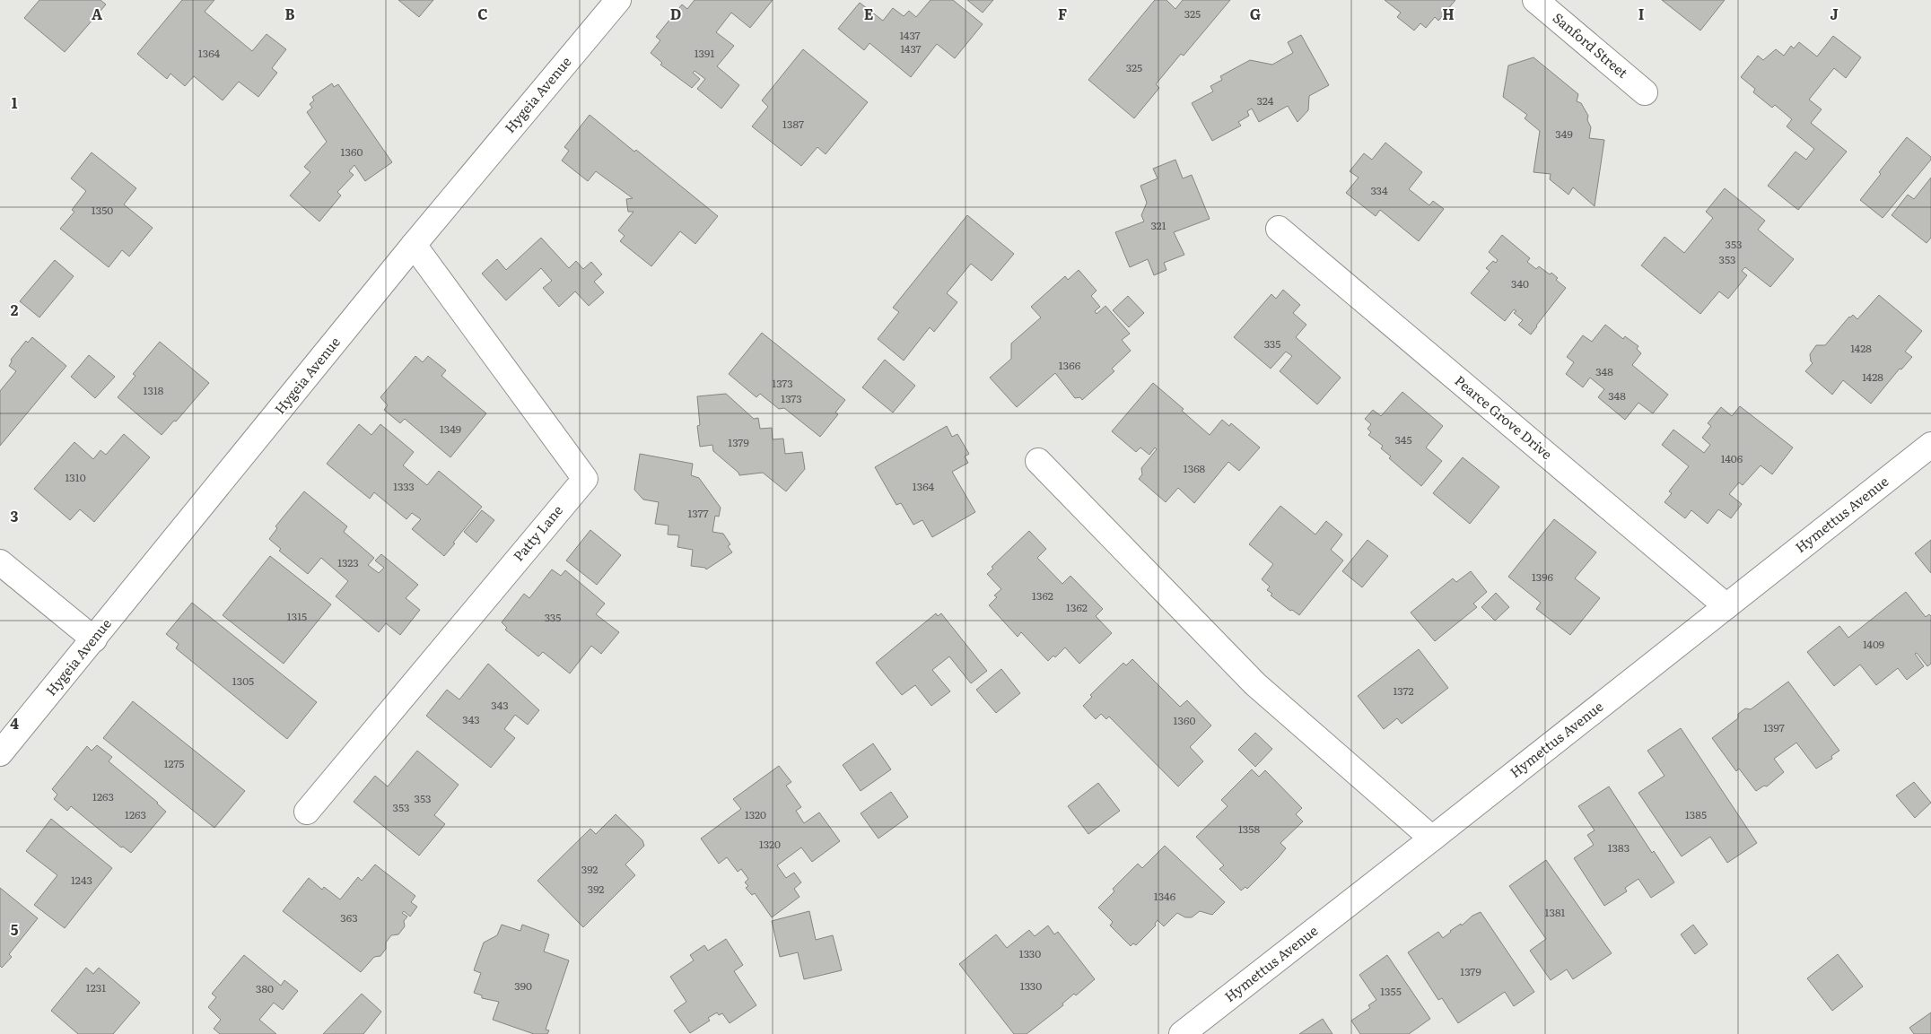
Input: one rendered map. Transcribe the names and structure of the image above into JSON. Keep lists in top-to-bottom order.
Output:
{
  "streets": {
    "street": [
      "Sanford Street",
      "Hygeia Avenue",
      "Pearce Grove Drive",
      "Hymettus Avenue",
      "Patty Lane"
    ]
  },
  "crossings": [
    ["Hygeia Avenue", "Patty Lane"],
    ["Pearce Grove Drive", "Hymettus Avenue"]
  ],
  "house_numbers": [
    "325",
    "1437",
    "1437",
    "1364",
    "1391",
    "325",
    "324",
    "1387",
    "349",
    "1360",
    "334",
    "1350",
    "321",
    "353",
    "353",
    "340",
    "335",
    "1428",
    "1366",
    "348",
    "1428",
    "1373",
    "1318",
    "348",
    "1373",
    "1349",
    "345",
    "1379",
    "1406",
    "1368",
    "1310",
    "1333",
    "1364",
    "1377",
    "1323",
    "1396",
    "1362",
    "1362",
    "1315",
    "335",
    "1409",
    "1305",
    "1372",
    "343",
    "343",
    "1360",
    "1397",
    "1275",
    "1263",
    "353",
    "353",
    "1263",
    "1320",
    "1385",
    "1358",
    "1320",
    "1383",
    "392",
    "1243",
    "392",
    "1346",
    "1381",
    "363",
    "1330",
    "1379",
    "390",
    "1330",
    "1231",
    "380",
    "1355"
  ],
  "grid": {
    "columns": [
      "A",
      "B",
      "C",
      "D",
      "E",
      "F",
      "G",
      "H",
      "I",
      "J"
    ],
    "rows": [
      "1",
      "2",
      "3",
      "4",
      "5"
    ]
  }
}
